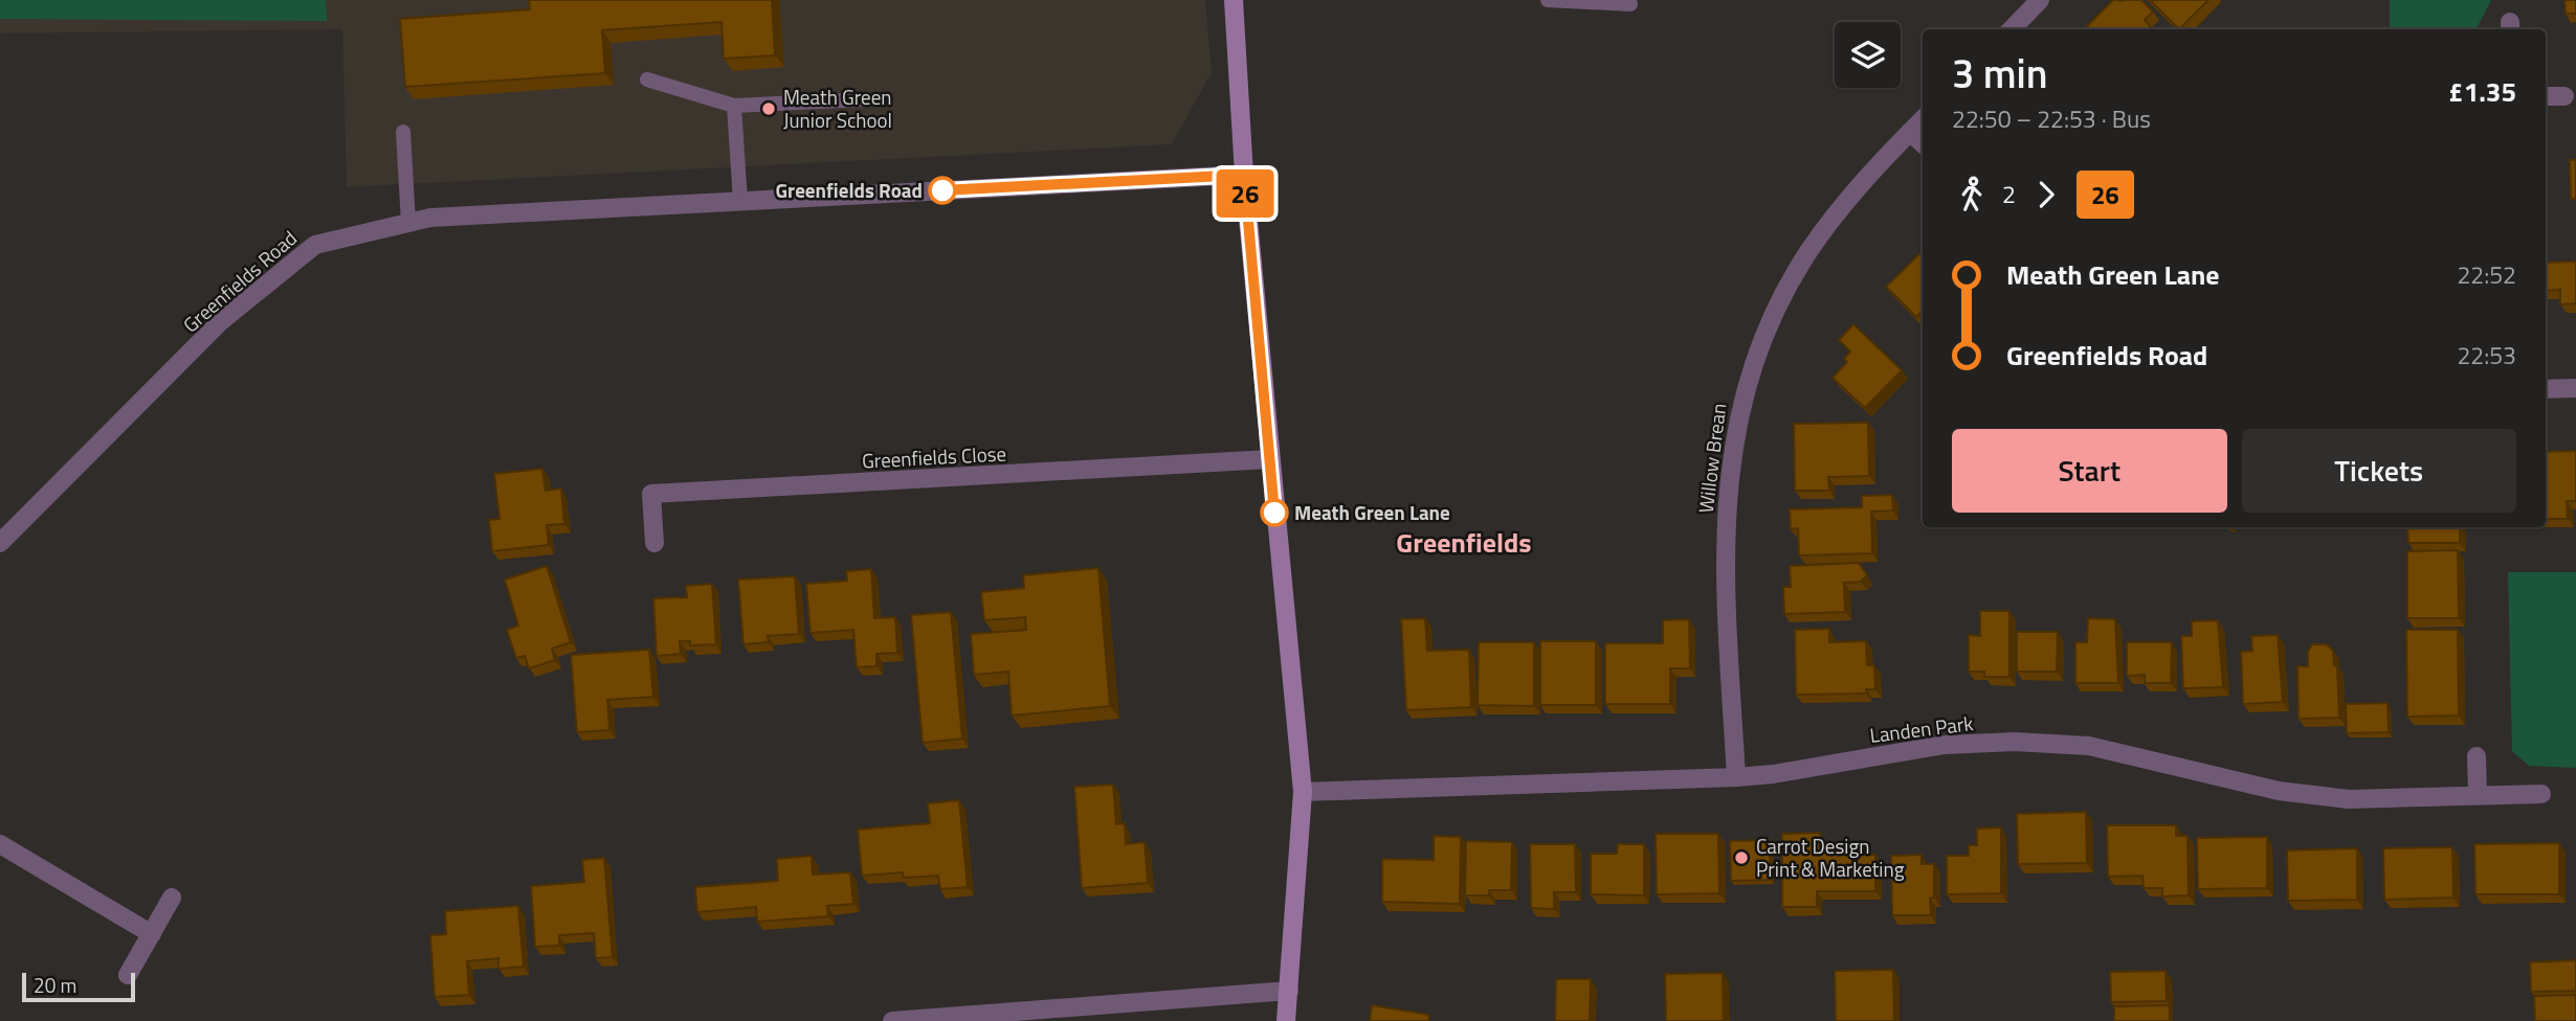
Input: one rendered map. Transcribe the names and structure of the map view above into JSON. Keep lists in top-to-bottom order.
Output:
{
  "streets": {
    "street": [
      "Greenfields Road",
      "Greenfields Close",
      "Willow Brean",
      "Landen Park"
    ]
  },
  "crossings": [
    ["Willow Brean", "Landen Park"]
  ],
  "districts": ["Greenfields"],
  "places": [
    "Meath Green Junior School",
    "Greenfields Road",
    "Meath Green Lane",
    "Carrot Design Print & Marketing"
  ],
  "lines": ["bus line 26"],
  "scale_bar": "20 m",
  "page": {
    "on_map": "26",
    "heading": ["3 min", "22:50 – 22:53 · Bus", "£1.35"],
    "legs": ["2", "26"],
    "list": [
      {
        "name": "Meath Green Lane",
        "value": "22:52"
      },
      {
        "name": "Greenfields Road",
        "value": "22:53"
      }
    ],
    "buttons": ["Start", "Tickets"],
    "scale": "20 m"
  }
}
